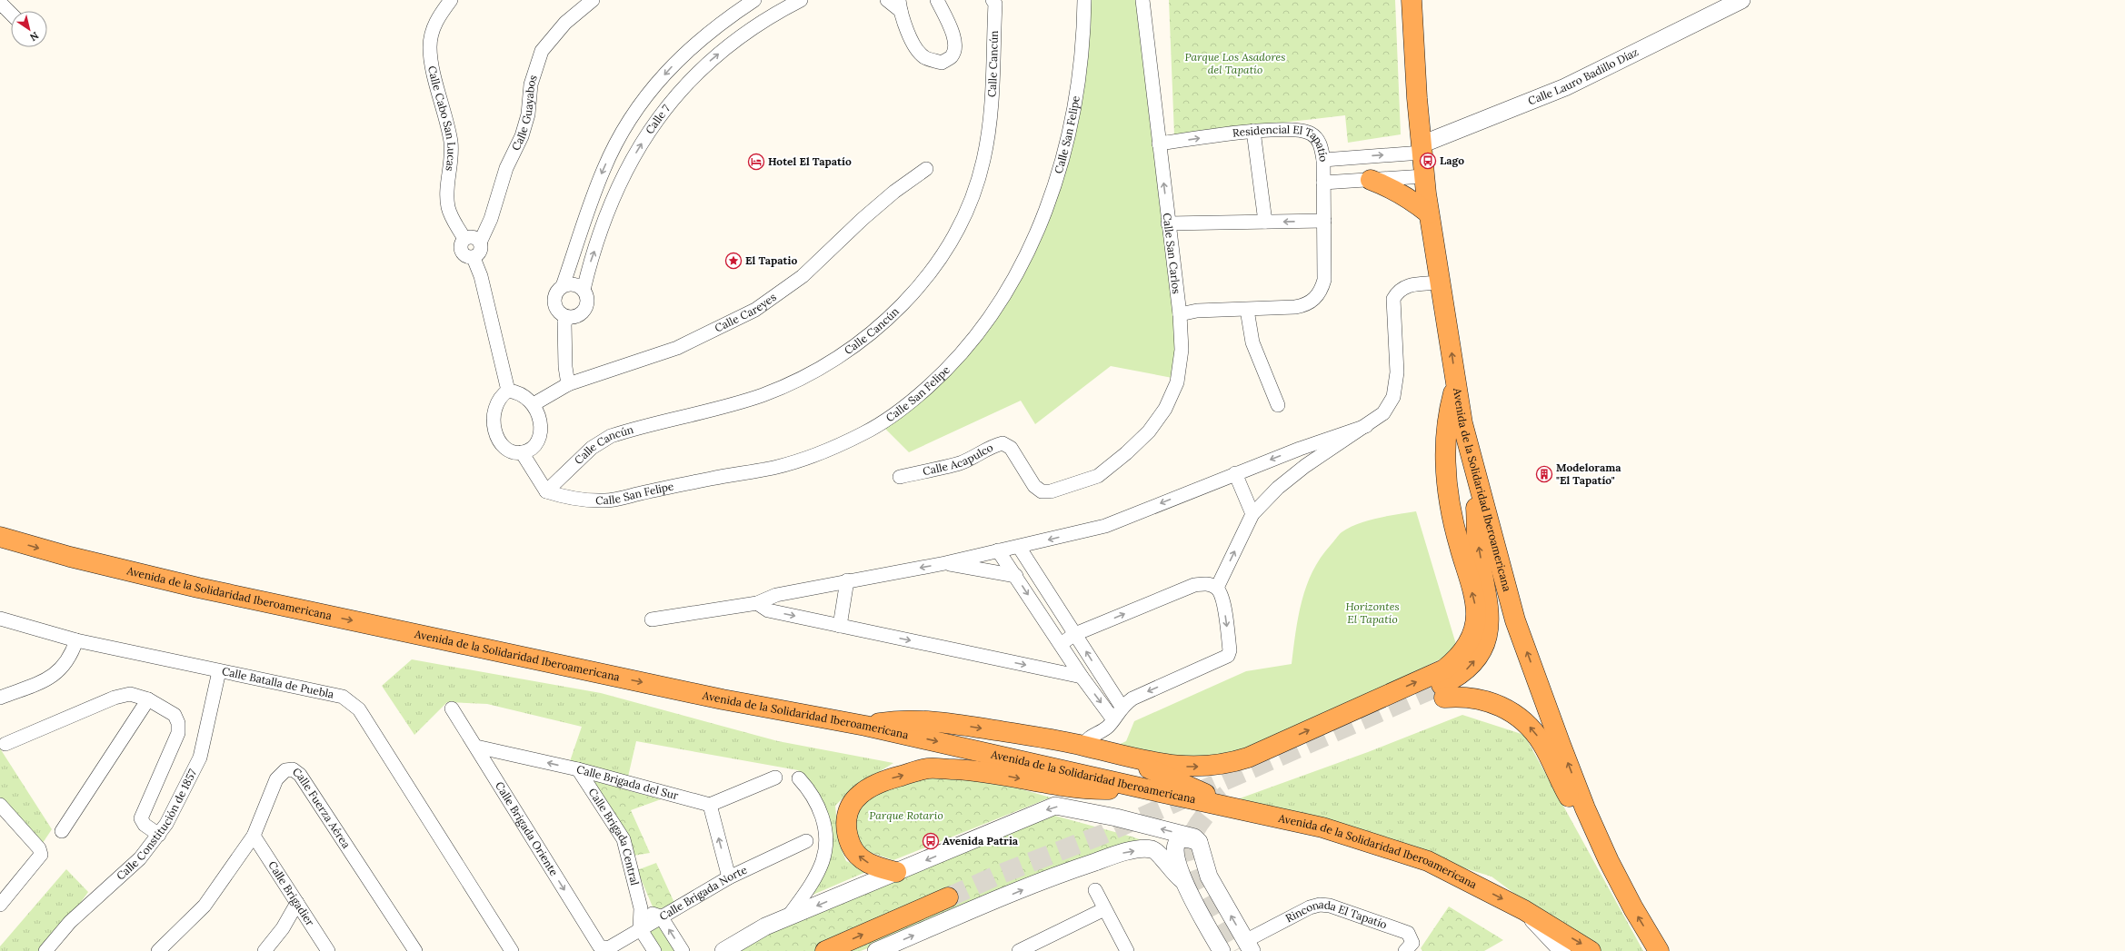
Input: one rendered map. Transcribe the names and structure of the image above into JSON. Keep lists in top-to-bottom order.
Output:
{
  "streets": {
    "highway": ["Avenida de la Solidaridad Iberoamericana"],
    "street": [
      "Calle Cancún",
      "Calle Lauro Badillo Díaz",
      "Calle Guayabos",
      "Calle Cabo San Lucas",
      "Calle 7",
      "Calle San Felipe",
      "Residencial El Tapatío",
      "Calle San Carlos",
      "Calle Careyes",
      "Calle Acapulco",
      "Calle Batalla de Puebla",
      "Calle Brigada del Sur",
      "Calle Fuerza Aérea",
      "Calle Constitución de 1857",
      "Calle Brigada Oriente",
      "Calle Brigada Central",
      "Calle Brigada Norte",
      "Calle Brigadier",
      "Rinconada El Tapatío"
    ]
  },
  "crossings": [
    ["Calle Cancún", "Calle San Felipe"],
    ["Calle Lauro Badillo Díaz", "Residencial El Tapatío"],
    ["Calle Lauro Badillo Díaz", "Avenida de la Solidaridad Iberoamericana"],
    ["Calle Guayabos", "Calle Cabo San Lucas"],
    ["Residencial El Tapatío", "Calle San Carlos"],
    ["Residencial El Tapatío", "Avenida de la Solidaridad Iberoamericana"],
    ["Calle San Carlos", "Calle Acapulco"],
    ["Calle Batalla de Puebla", "Calle Constitución de 1857"],
    ["Calle Brigada del Sur", "Calle Brigada Oriente"],
    ["Calle Brigada del Sur", "Calle Brigada Central"],
    ["Calle Fuerza Aérea", "Calle Brigadier"],
    ["Calle Brigada Oriente", "Calle Brigada Norte"],
    ["Calle Brigada Central", "Calle Brigada Norte"]
  ],
  "one_way": ["Calle Brigada del Sur", "Calle Brigada Oriente"],
  "parks": ["Parque Los Asadores del Tapatío", "Horizontes El Tapatío", "Parque Rotario"],
  "places": {
    "bus stop": ["Lago", "Avenida Patria"],
    "hotel": ["Hotel El Tapatío"],
    "place": ["El Tapatio"],
    "building": ["Modelorama \"El Tapatío\""]
  },
  "north": "bottom right"
}
